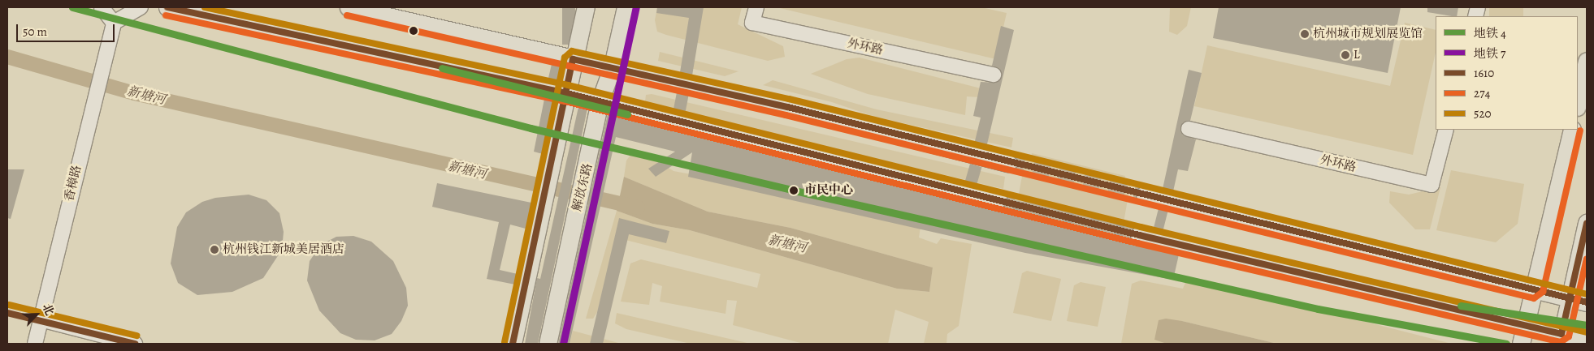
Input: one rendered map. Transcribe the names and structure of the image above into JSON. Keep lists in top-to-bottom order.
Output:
{
  "streets": {
    "main road": ["解放东路"],
    "street": ["外环路", "香樟路"]
  },
  "water": ["新塘河"],
  "places": [
    "杭州城市规划展览馆",
    "L",
    "市民中心",
    "杭州钱江新城美居酒店"
  ],
  "lines": [
    "metro line 4",
    "metro line 7",
    "transit line 1610",
    "transit line 520",
    "transit line 274"
  ],
  "legend": [
    "地铁 4",
    "地铁 7",
    "1610",
    "274",
    "520"
  ],
  "scale_bar": "50 m",
  "north": "top right"
}
